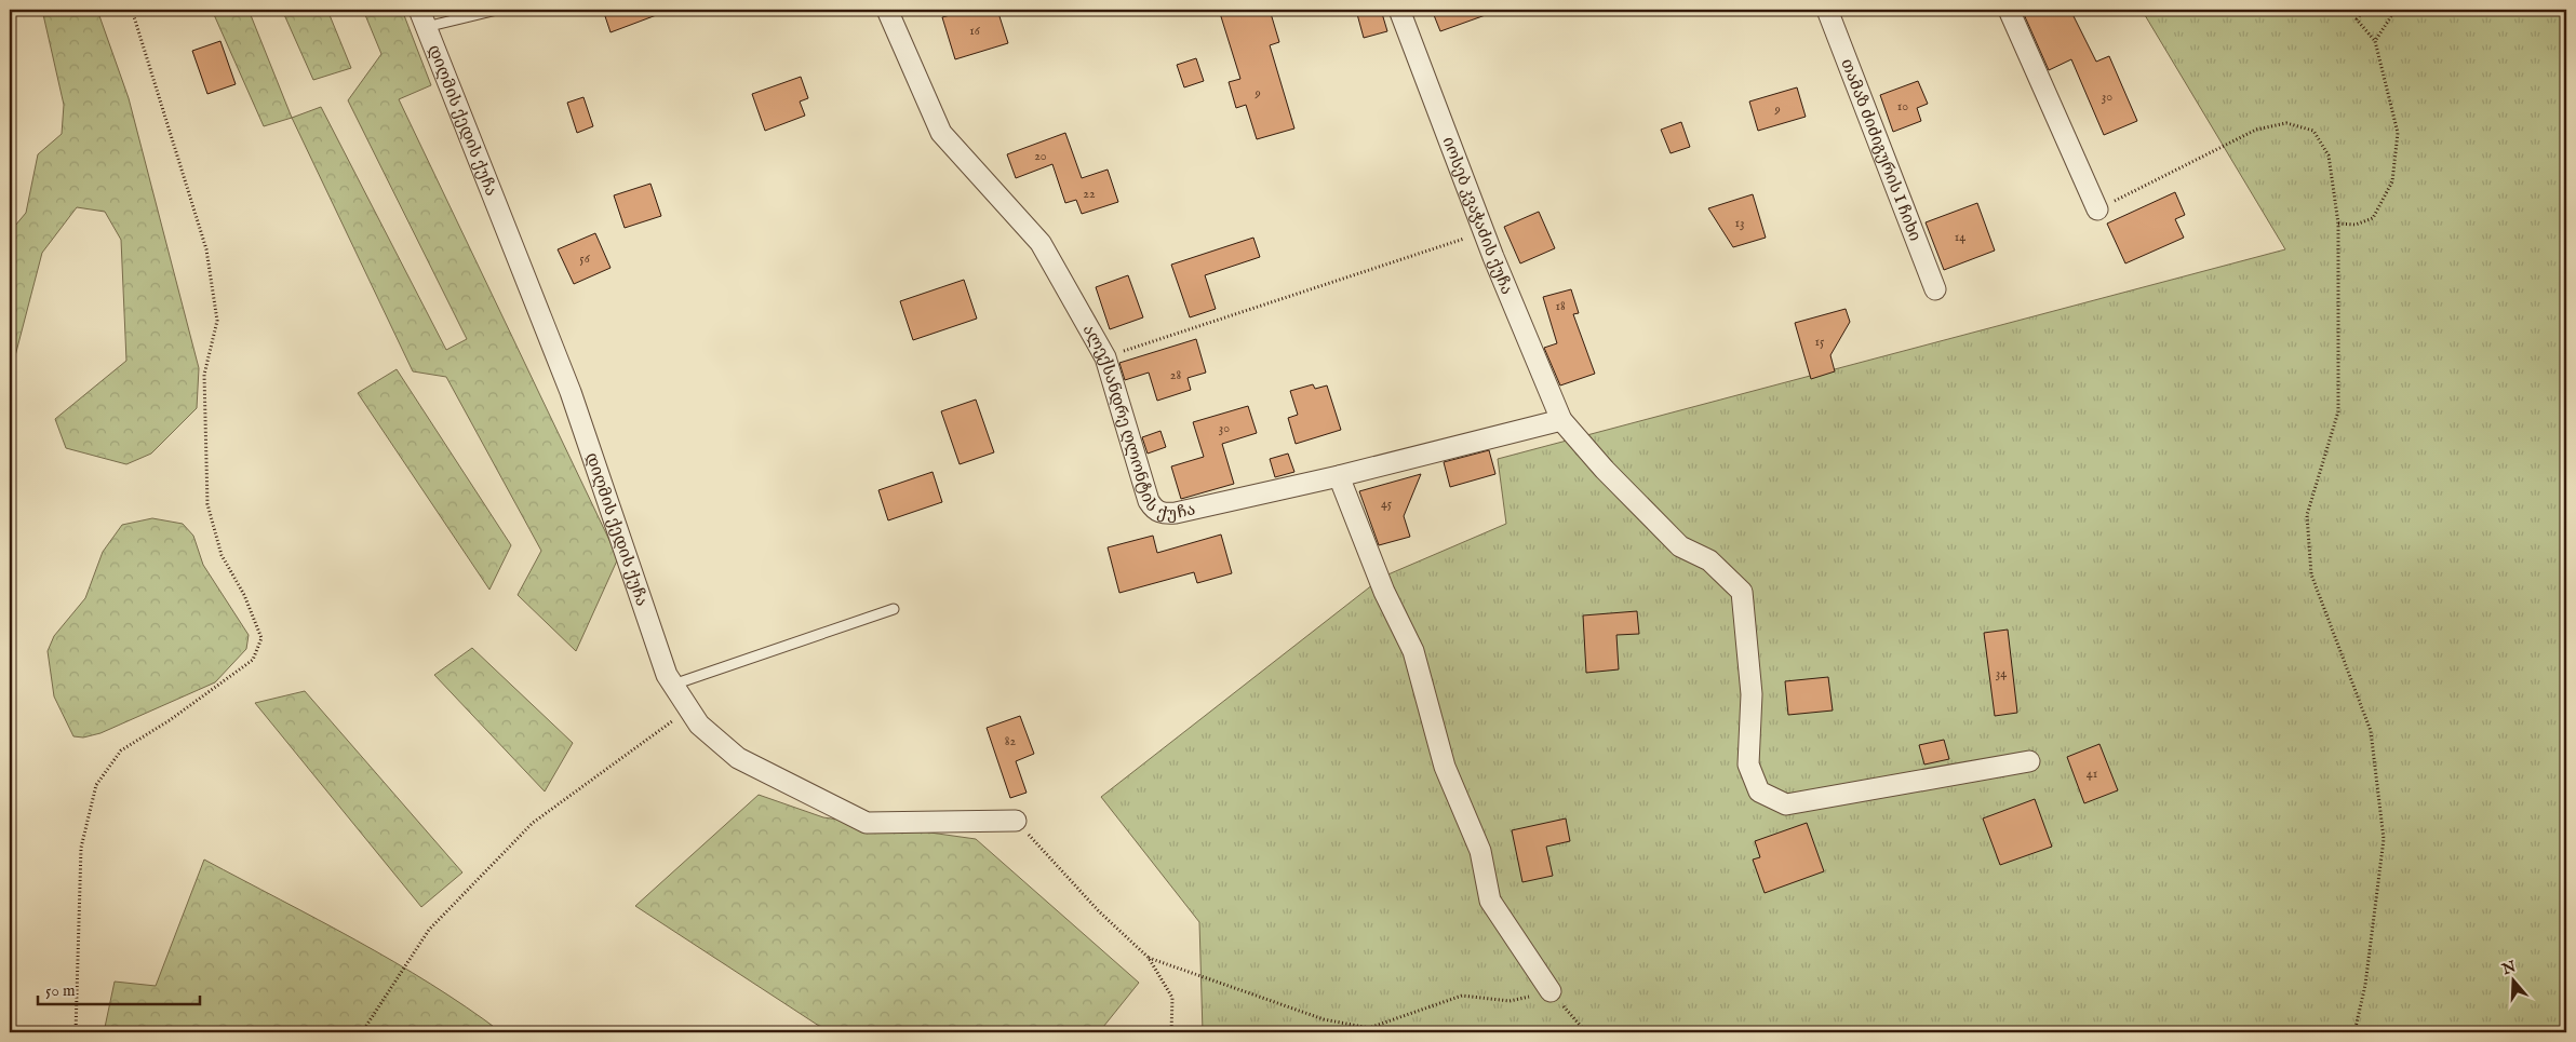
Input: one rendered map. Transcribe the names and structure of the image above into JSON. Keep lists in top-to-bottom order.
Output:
{
  "streets": {
    "street": [
      "დიღმის ქედის ქუჩა",
      "თამაზ ძიძიგურის I ჩიხი",
      "იოსებ კვაჭაძის ქუჩა",
      "ალექსანდრე ღლონტის ქუჩა"
    ]
  },
  "crossings": [
    ["იოსებ კვაჭაძის ქუჩა", "ალექსანდრე ღლონტის ქუჩა"]
  ],
  "house_numbers": [
    "16",
    "9",
    "30",
    "10",
    "9",
    "20",
    "22",
    "13",
    "14",
    "56",
    "18",
    "15",
    "28",
    "30",
    "45",
    "34",
    "82",
    "41"
  ],
  "scale_bar": "50 m",
  "north": "top"
}
